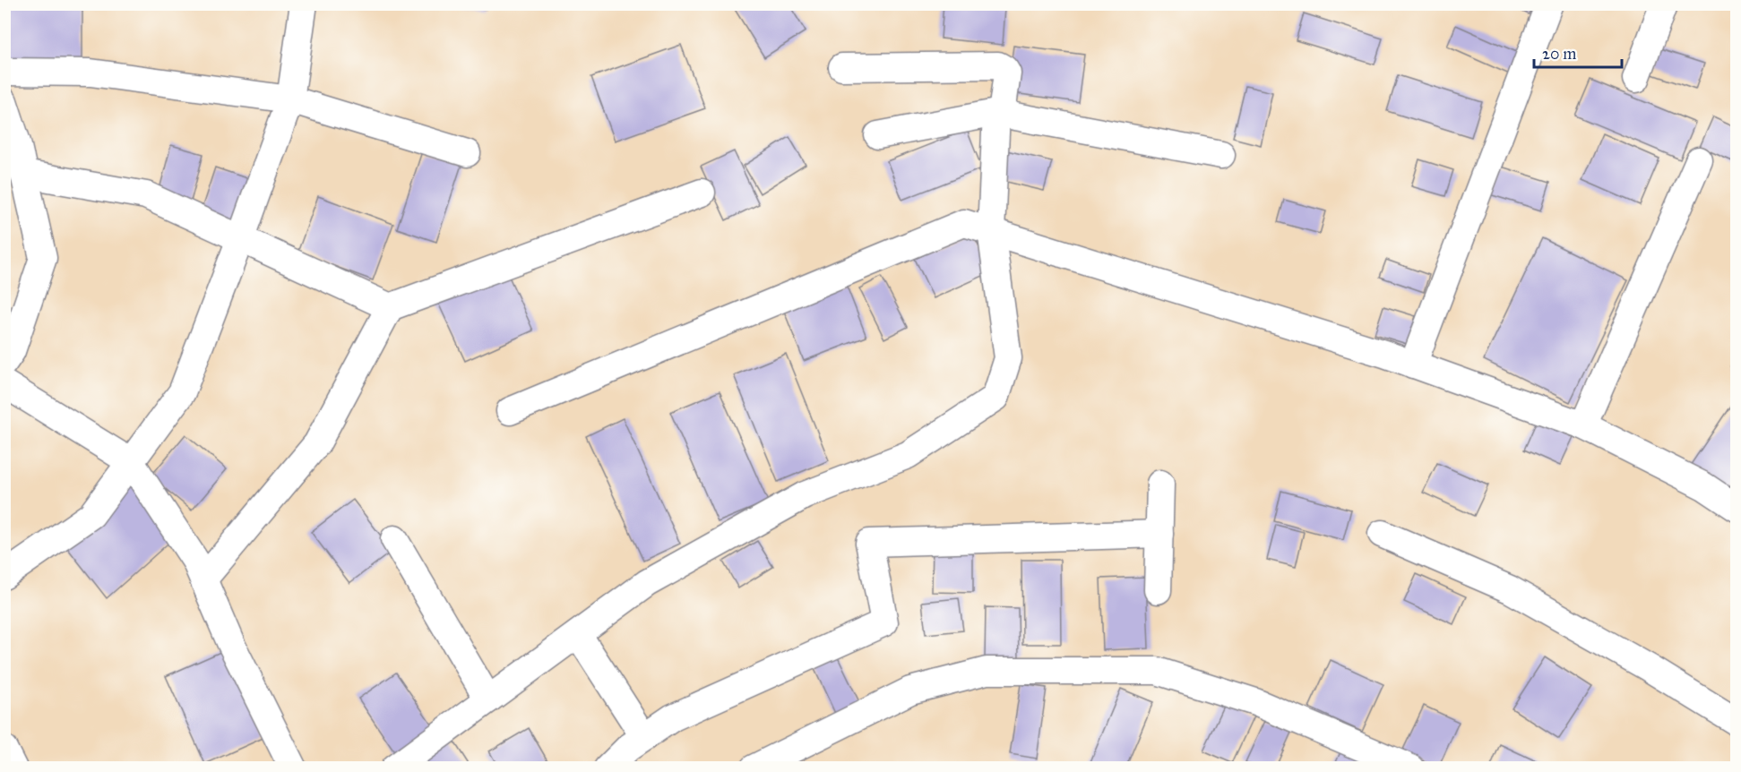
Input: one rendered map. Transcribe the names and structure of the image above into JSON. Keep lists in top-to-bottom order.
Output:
{
  "scale_bar": "20 m"
}
